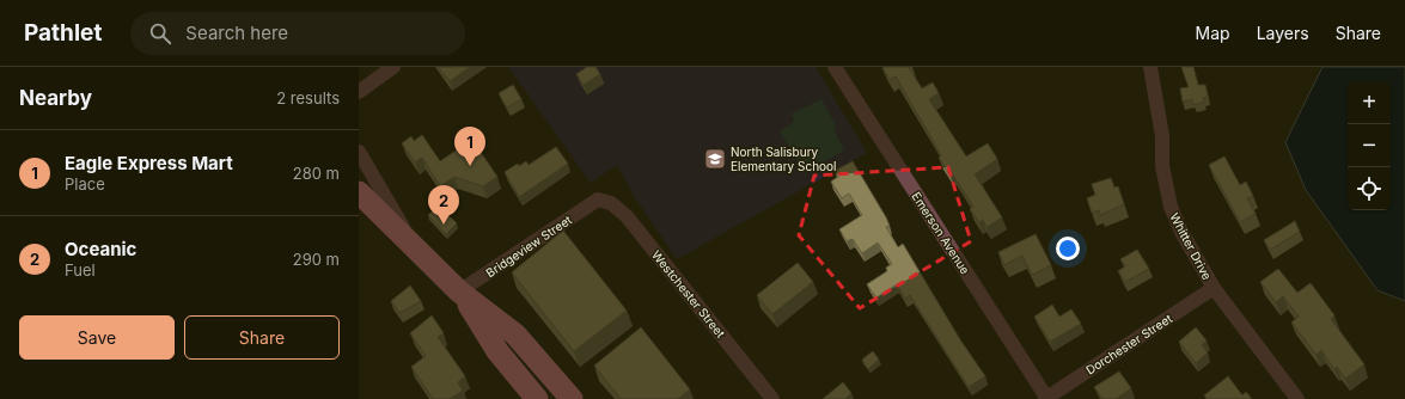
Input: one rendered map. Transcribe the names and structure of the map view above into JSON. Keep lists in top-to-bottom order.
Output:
{
  "streets": {
    "street": [
      "Emerson Avenue",
      "Bridgeview Street",
      "Whitter Drive",
      "Westchester Street",
      "Dorchester Street"
    ]
  },
  "crossings": [
    ["Emerson Avenue", "Dorchester Street"],
    ["Bridgeview Street", "Westchester Street"],
    ["Whitter Drive", "Dorchester Street"]
  ],
  "places": {
    "school or university": ["North Salisbury Elementary School"]
  },
  "page": {
    "header": "Pathlet",
    "search": "Search here",
    "nav": ["Map", "Layers", "Share"],
    "heading": ["Nearby", "2 results"],
    "map_buttons": ["+", "−"],
    "pins": ["1", "2"],
    "list": [
      {
        "mark": "1",
        "name": "Eagle Express Mart",
        "note": "Place",
        "value": "280 m"
      },
      {
        "mark": "2",
        "name": "Oceanic",
        "note": "Fuel",
        "value": "290 m"
      }
    ],
    "buttons": ["Save", "Share"]
  }
}
